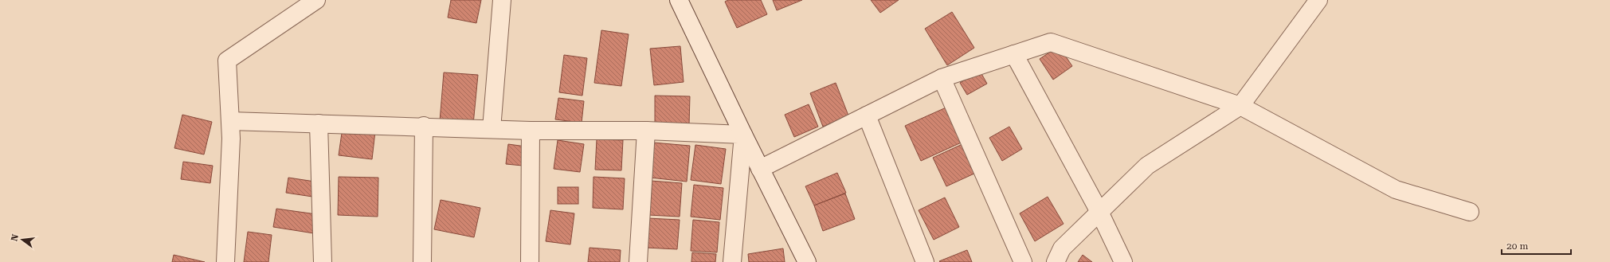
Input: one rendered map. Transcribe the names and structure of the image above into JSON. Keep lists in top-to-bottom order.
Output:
{
  "scale_bar": "20 m",
  "north": "left"
}
